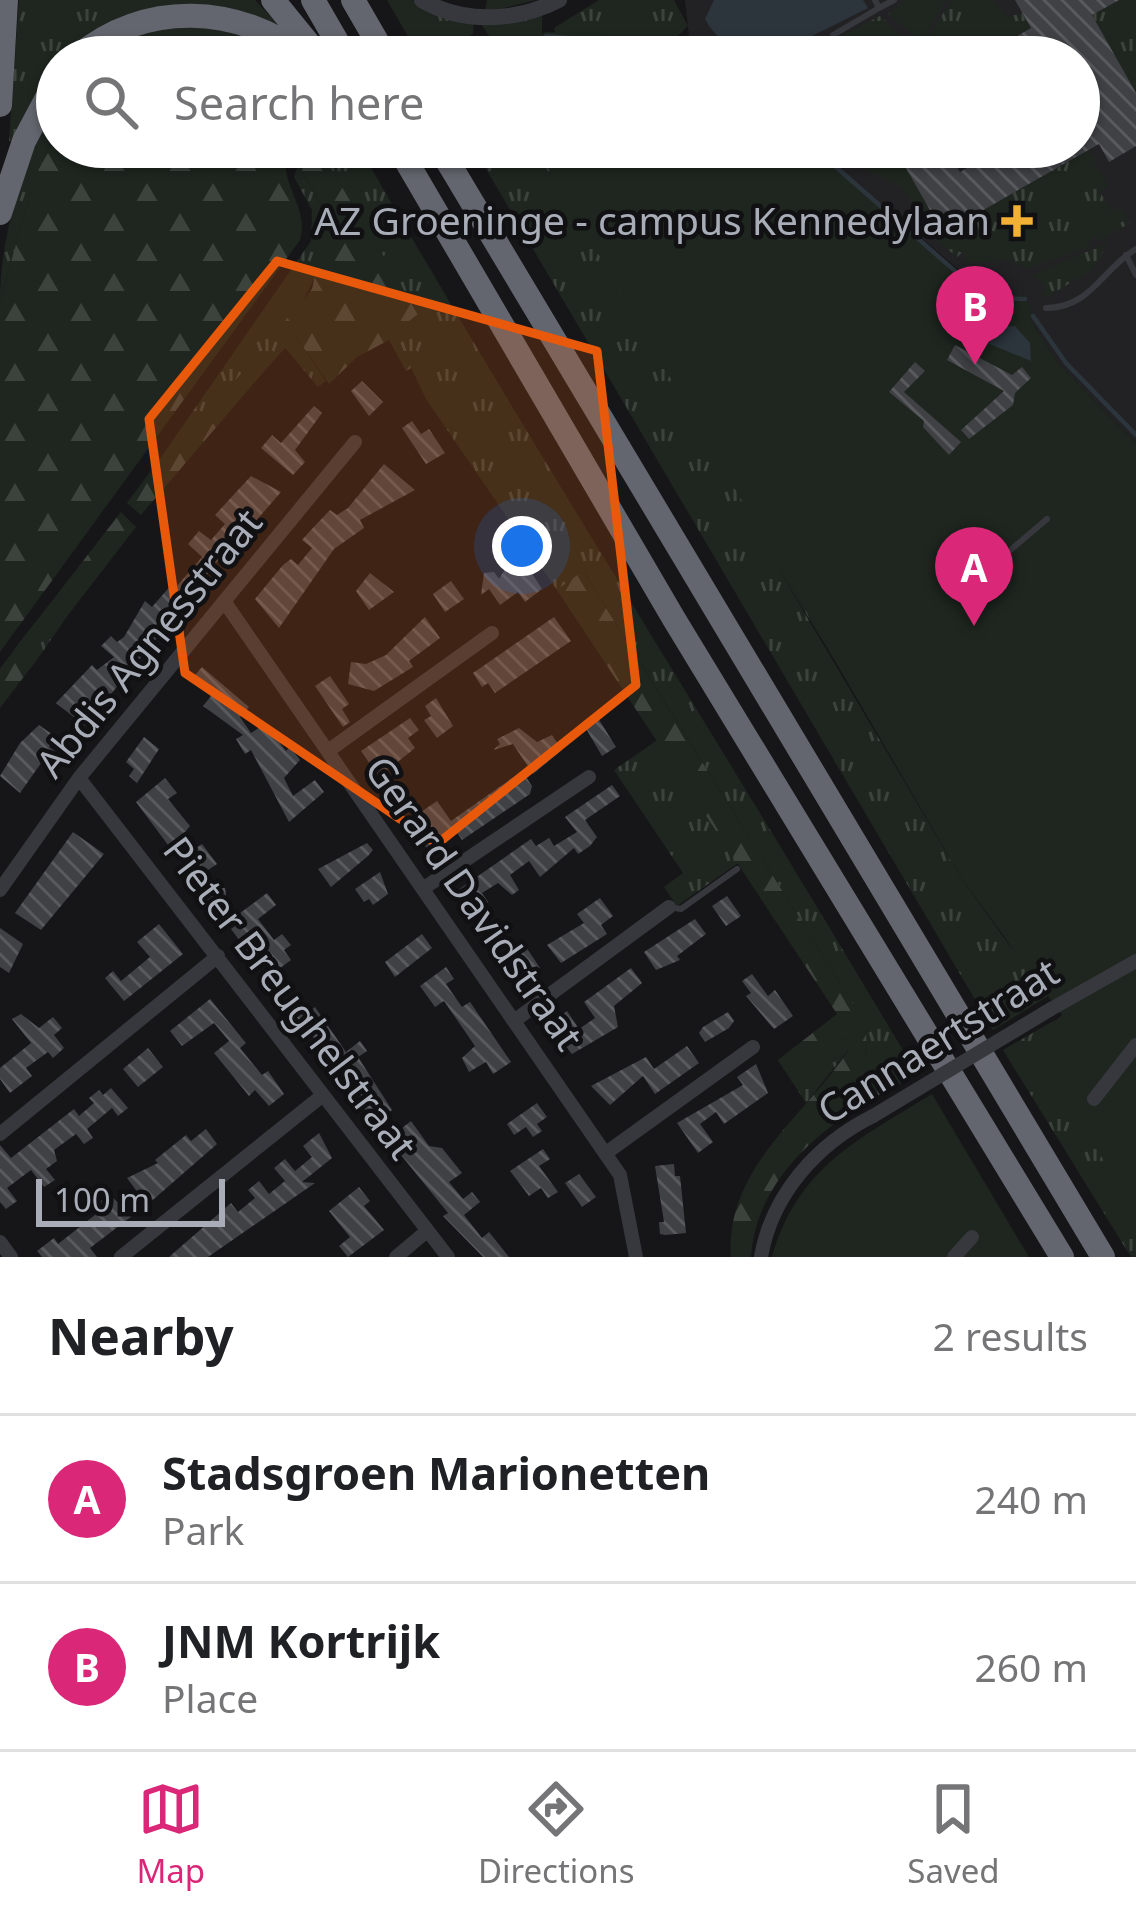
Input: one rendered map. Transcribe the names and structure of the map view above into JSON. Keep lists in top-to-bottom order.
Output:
{
  "streets": {
    "street": [
      "Abdis Agnesstraat",
      "Gerard Davidstraat",
      "Pieter Breughelstraat",
      "Cannaertstraat"
    ]
  },
  "crossings": [
    ["Abdis Agnesstraat", "Gerard Davidstraat"],
    ["Abdis Agnesstraat", "Pieter Breughelstraat"]
  ],
  "places": {
    "health": ["AZ Groeninge - campus Kennedylaan"]
  },
  "scale_bar": "100 m",
  "page": {
    "search": "Search here",
    "pins": ["B", "A"],
    "scale": "100 m",
    "heading": ["Nearby", "2 results"],
    "list": [
      {
        "mark": "A",
        "name": "Stadsgroen Marionetten",
        "note": "Park",
        "value": "240 m"
      },
      {
        "mark": "B",
        "name": "JNM Kortrijk",
        "note": "Place",
        "value": "260 m"
      }
    ],
    "nav": ["Map", "Directions", "Saved"]
  }
}
